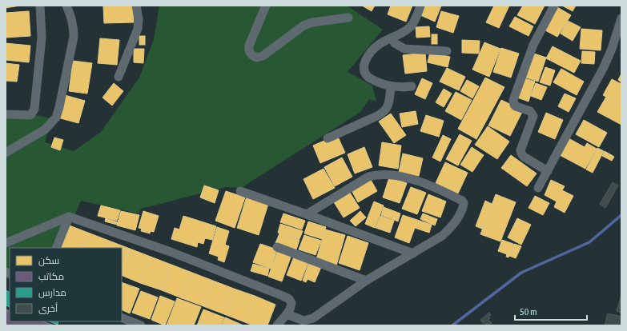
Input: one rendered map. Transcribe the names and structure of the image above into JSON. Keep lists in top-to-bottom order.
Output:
{
  "legend": [
    "سكن",
    "مكاتب",
    "مدارس",
    "أخرى"
  ],
  "scale_bar": "50 m"
}
